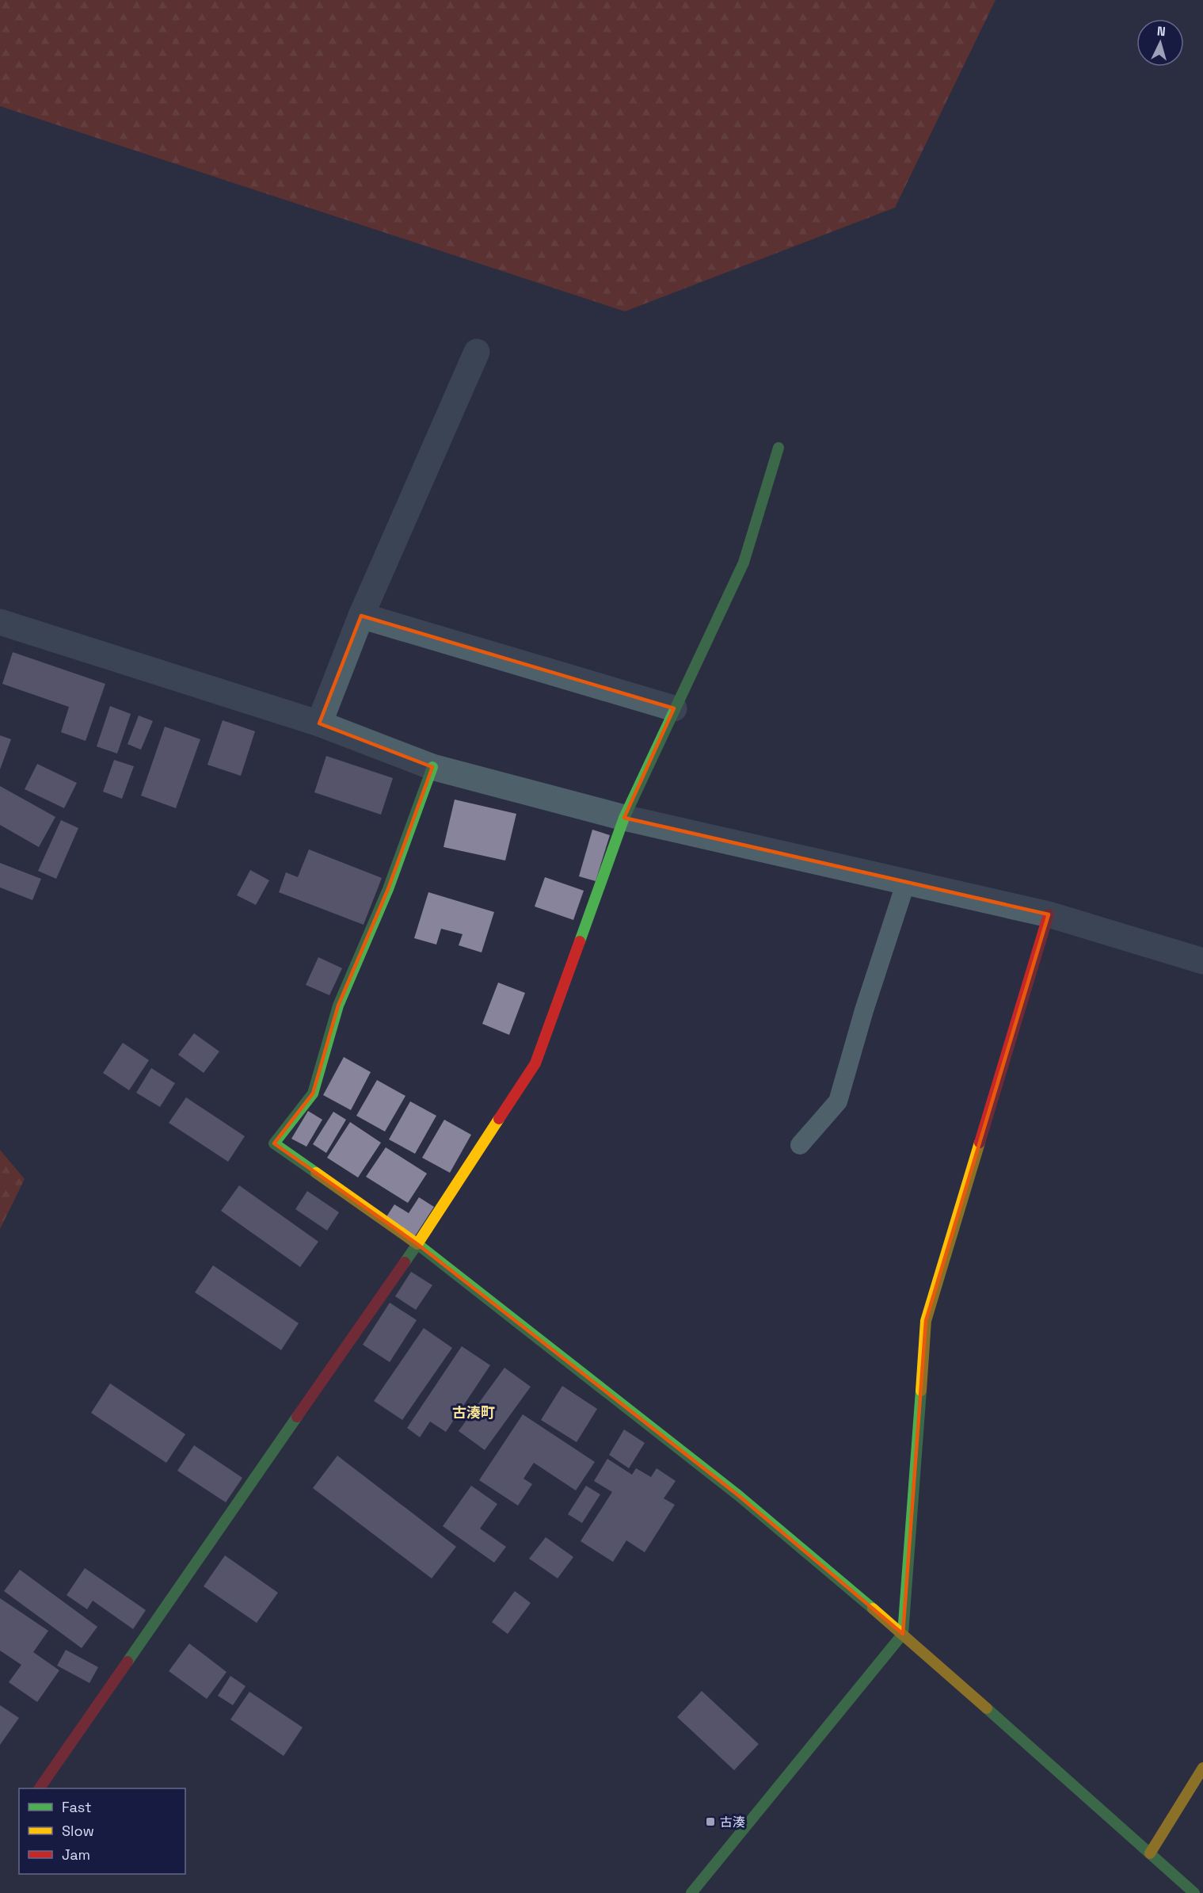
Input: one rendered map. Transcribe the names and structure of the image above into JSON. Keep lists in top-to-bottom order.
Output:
{
  "districts": ["古湊町"],
  "places": {
    "transit": ["古湊"]
  },
  "legend": ["Fast", "Slow", "Jam"],
  "north": "top"
}
